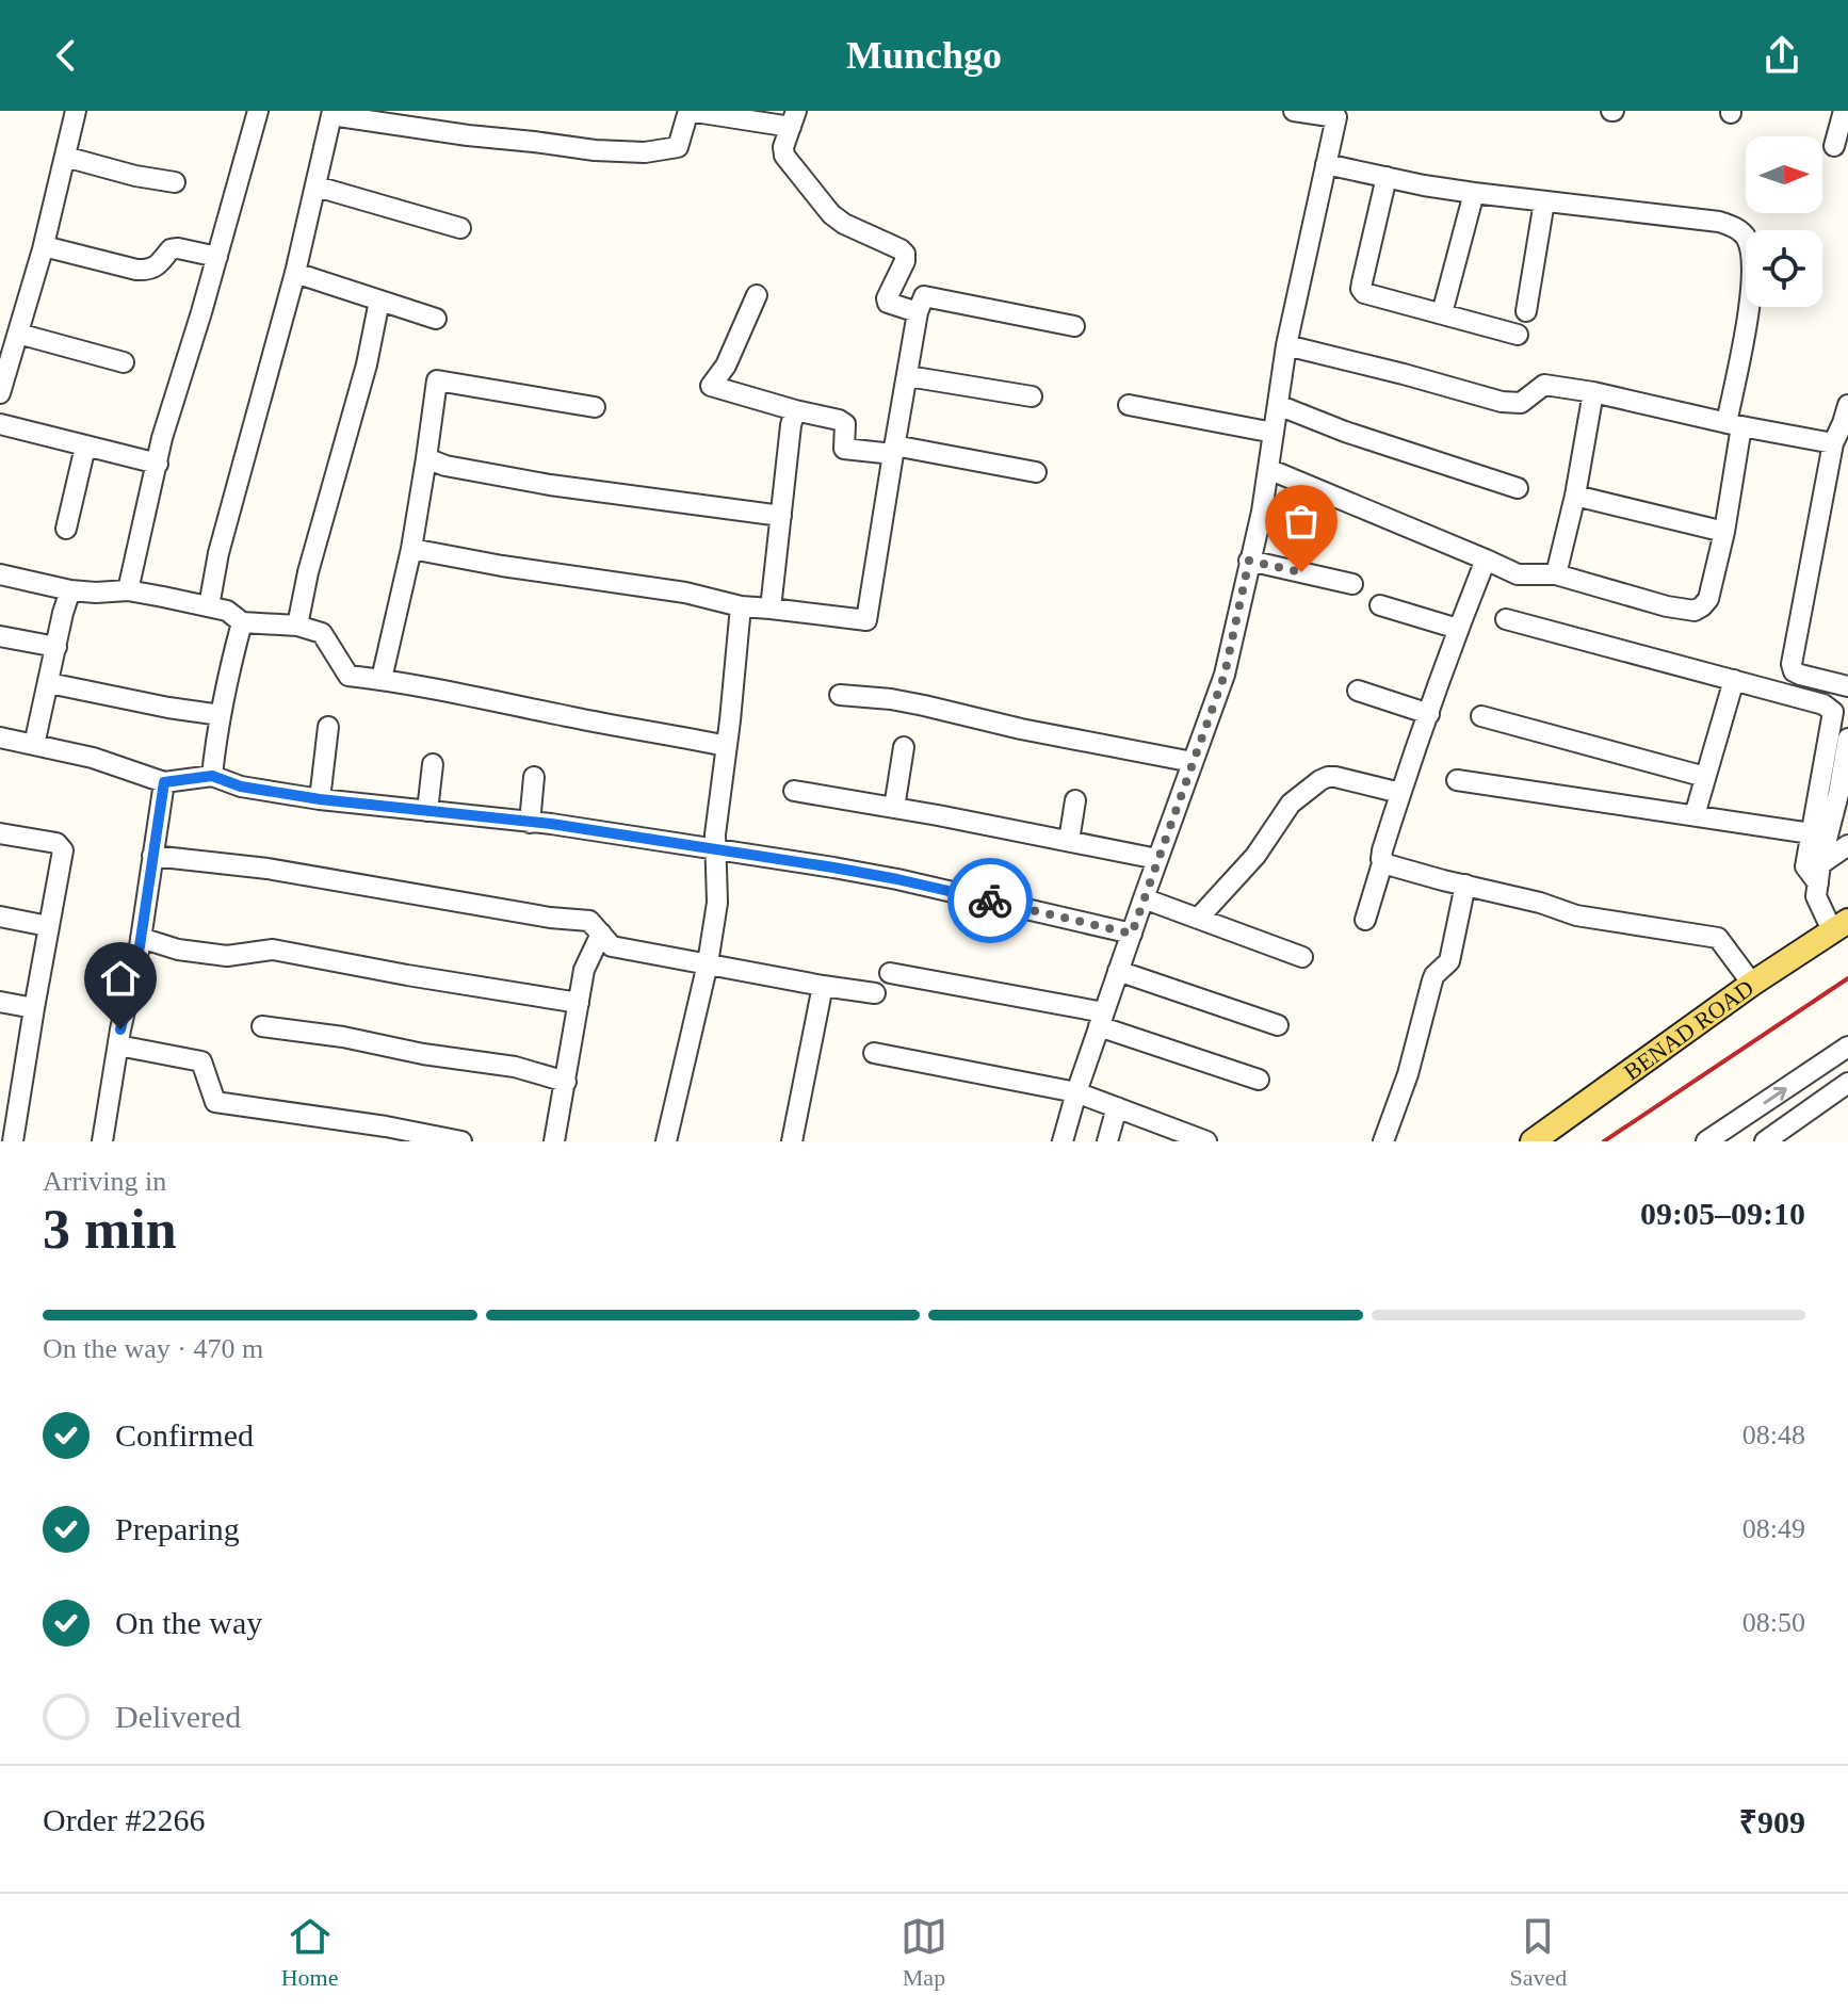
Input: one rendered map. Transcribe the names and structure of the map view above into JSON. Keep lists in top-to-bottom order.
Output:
{
  "streets": {
    "main road": ["BENAD ROAD"]
  },
  "north": "right",
  "page": {
    "header": "Munchgo",
    "heading": ["3 min", "Arriving in", "09:05–09:10"],
    "panel": ["Order #2266", "₹909"],
    "bar": "On the way · 470 m",
    "list": [
      ["Confirmed", "08:48"],
      ["Preparing", "08:49"],
      ["On the way", "08:50"],
      "Delivered"
    ],
    "tabs": ["Home", "Map", "Saved"]
  }
}
